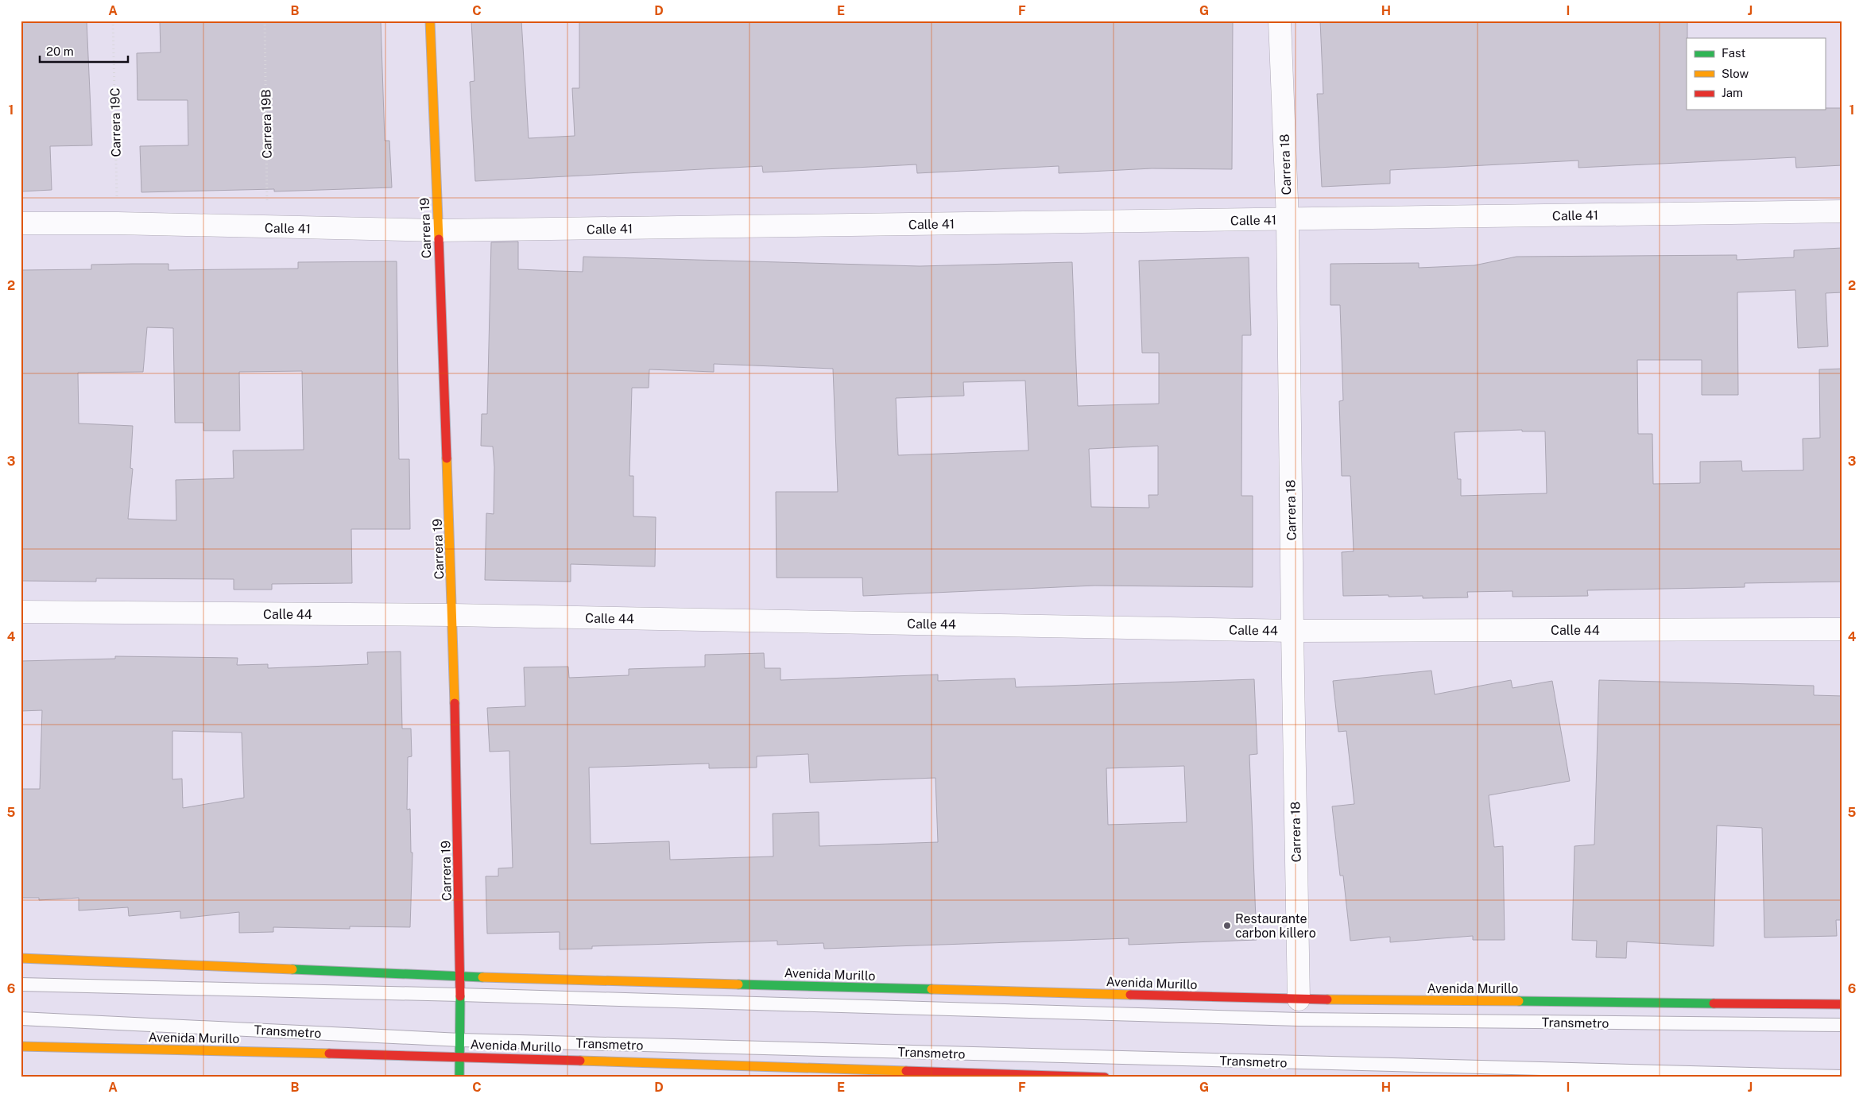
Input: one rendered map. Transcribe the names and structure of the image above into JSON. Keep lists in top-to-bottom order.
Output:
{
  "streets": {
    "main road": ["Carrera 19", "Avenida Murillo"],
    "street": ["Carrera 18", "Calle 41", "Calle 44"],
    "lane": ["Transmetro"],
    "path": ["Carrera 19C", "Carrera 19B"]
  },
  "crossings": [
    ["Carrera 19C", "Calle 41"],
    ["Carrera 19B", "Calle 41"],
    ["Carrera 18", "Calle 41"],
    ["Carrera 18", "Calle 44"],
    ["Carrera 18", "Avenida Murillo"],
    ["Calle 41", "Carrera 19"],
    ["Carrera 19", "Calle 44"],
    ["Carrera 19", "Avenida Murillo"],
    ["Carrera 19", "Transmetro"]
  ],
  "places": ["Restaurante carbon killero"],
  "legend": ["Fast", "Slow", "Jam"],
  "scale_bar": "20 m",
  "grid": {
    "columns": [
      "A",
      "B",
      "C",
      "D",
      "E",
      "F",
      "G",
      "H",
      "I",
      "J"
    ],
    "rows": [
      "1",
      "2",
      "3",
      "4",
      "5",
      "6"
    ]
  }
}
